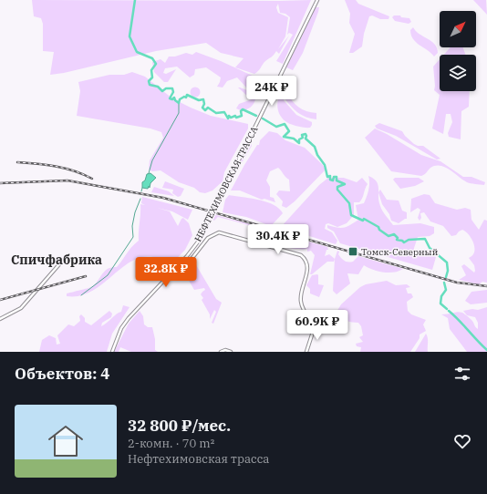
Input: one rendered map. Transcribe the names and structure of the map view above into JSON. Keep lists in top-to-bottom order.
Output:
{
  "streets": {
    "main road": ["НЕФТЕХИМОВСКАЯ ТРАССА"]
  },
  "districts": ["Спичфабрика"],
  "places": {
    "transit": ["Томск-Северный"]
  },
  "north": "top right",
  "page": {
    "price": [
      "24K ₽",
      "30.4K ₽",
      "32.8K ₽",
      "60.9K ₽"
    ],
    "heading": "Объектов: 4",
    "list": [
      {
        "name": "32 800 ₽/мес.",
        "note": "2-комн. · 70 m² · Нефтехимовская трасса"
      }
    ]
  }
}
